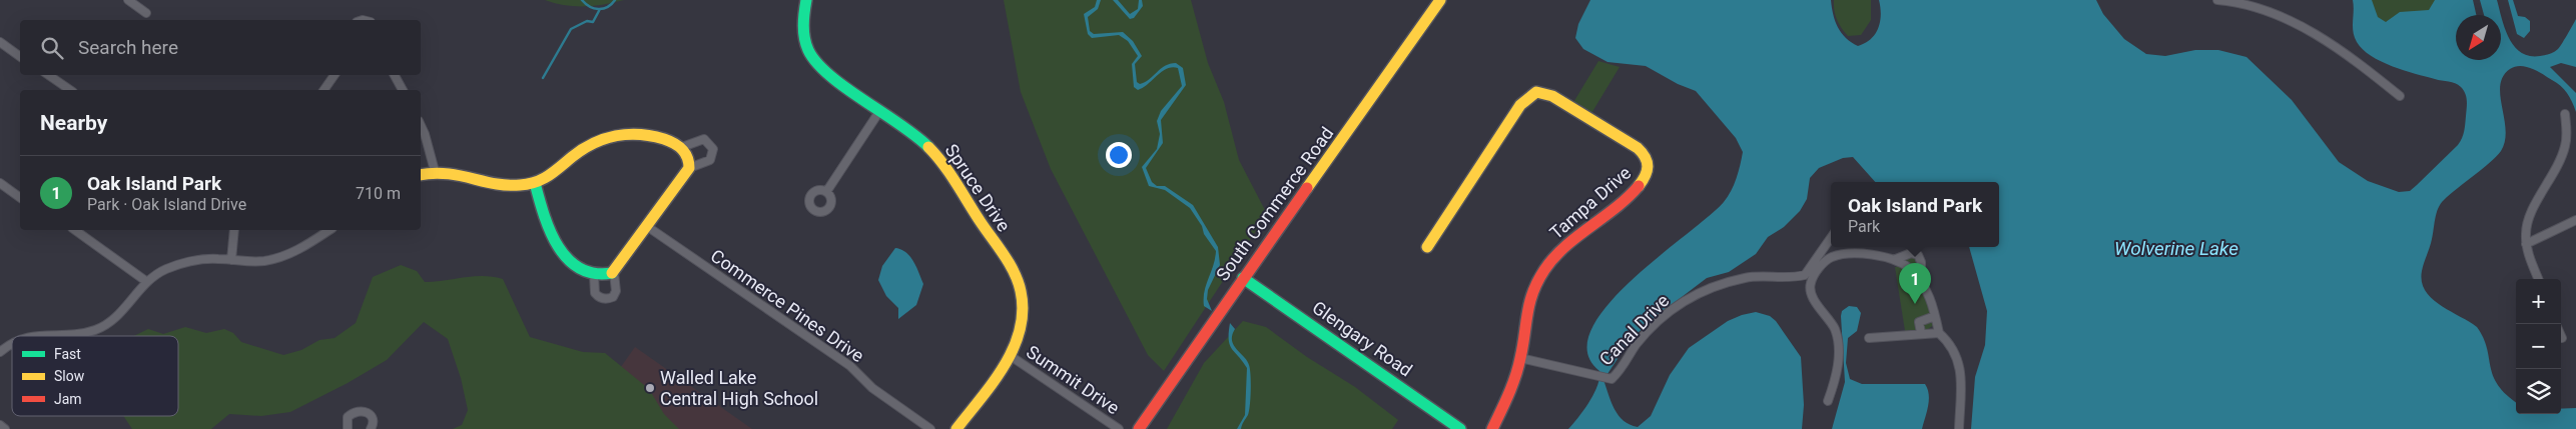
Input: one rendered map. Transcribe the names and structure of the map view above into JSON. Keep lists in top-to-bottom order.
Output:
{
  "streets": {
    "street": [
      "Spruce Drive",
      "Tampa Drive",
      "South Commerce Road",
      "Commerce Pines Drive",
      "Canal Drive",
      "Glengary Road",
      "Summit Drive"
    ]
  },
  "crossings": [
    ["Spruce Drive", "Summit Drive"],
    ["Tampa Drive", "Canal Drive"],
    ["South Commerce Road", "Glengary Road"]
  ],
  "water": ["Wolverine Lake"],
  "places": ["Walled Lake Central High School"],
  "legend": ["Fast", "Slow", "Jam"],
  "north": "bottom left",
  "page": {
    "search": "Search here",
    "heading": "Nearby",
    "list": [
      {
        "mark": "1",
        "name": "Oak Island Park",
        "note": "Park · Oak Island Drive",
        "value": "710 m"
      }
    ],
    "popup": ["Oak Island Park", "Park"],
    "pins": "1",
    "map_buttons": ["+", "−"]
  }
}
